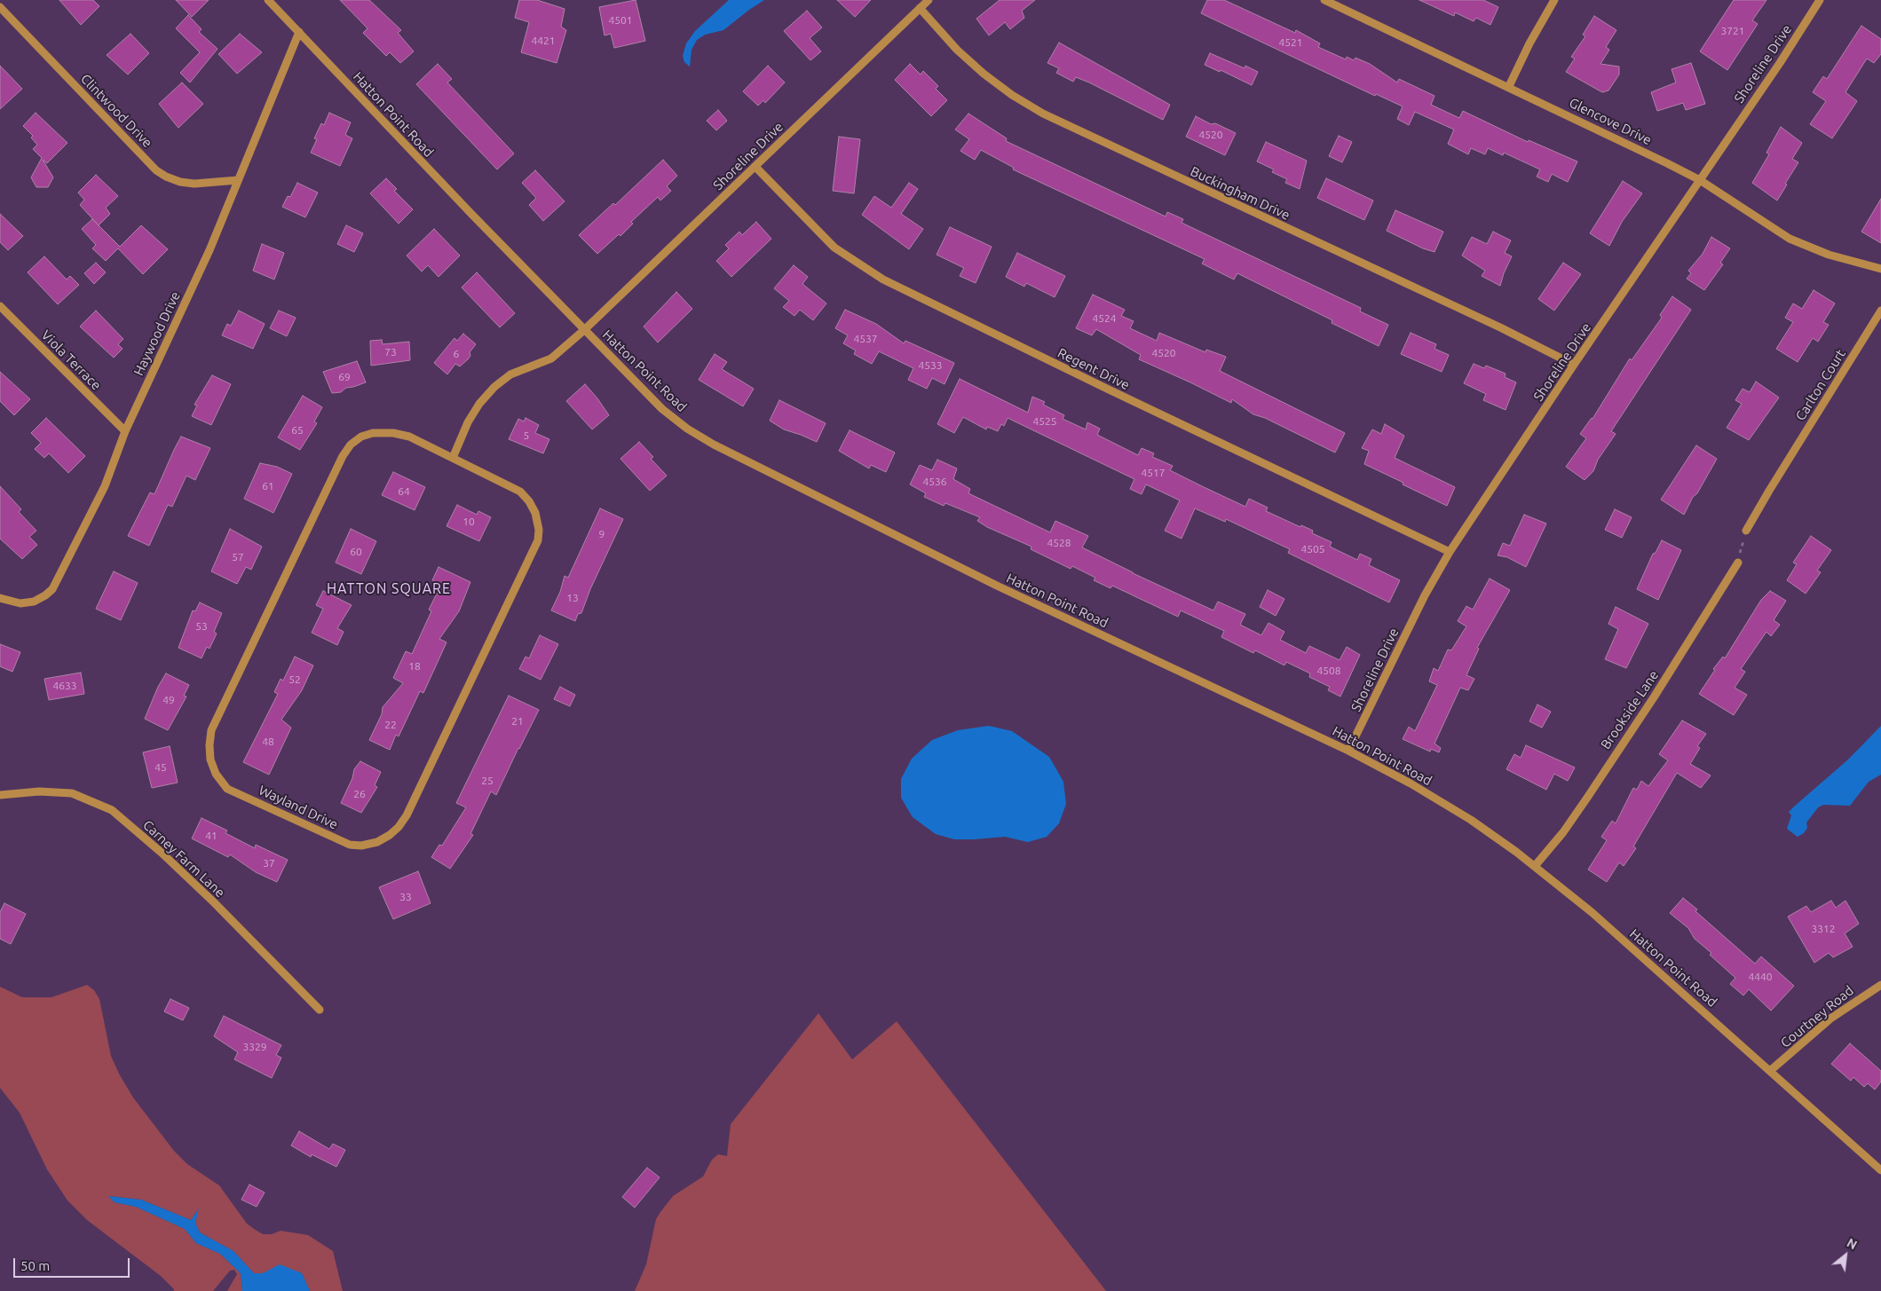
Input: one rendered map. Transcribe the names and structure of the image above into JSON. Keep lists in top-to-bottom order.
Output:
{
  "streets": {
    "street": [
      "Shoreline Drive",
      "Clintwood Drive",
      "Hatton Point Road",
      "Glencove Drive",
      "Buckingham Drive",
      "Haywood Drive",
      "Viola Terrace",
      "Regent Drive",
      "Carlton Court",
      "Brookside Lane",
      "Wayland Drive",
      "Carney Farm Lane",
      "Courtney Road"
    ]
  },
  "crossings": [
    ["Shoreline Drive", "Hatton Point Road"],
    ["Shoreline Drive", "Glencove Drive"],
    ["Shoreline Drive", "Buckingham Drive"],
    ["Shoreline Drive", "Regent Drive"],
    ["Clintwood Drive", "Haywood Drive"],
    ["Hatton Point Road", "Haywood Drive"],
    ["Hatton Point Road", "Brookside Lane"],
    ["Hatton Point Road", "Courtney Road"],
    ["Haywood Drive", "Viola Terrace"]
  ],
  "districts": ["HATTON SQUARE"],
  "house_numbers": [
    "4501",
    "3721",
    "4421",
    "4521",
    "4520",
    "4524",
    "4537",
    "73",
    "4520",
    "6",
    "4533",
    "69",
    "4525",
    "65",
    "5",
    "4517",
    "4536",
    "61",
    "64",
    "10",
    "9",
    "4528",
    "4505",
    "60",
    "57",
    "13",
    "53",
    "18",
    "4508",
    "52",
    "4633",
    "49",
    "21",
    "22",
    "48",
    "45",
    "25",
    "26",
    "41",
    "37",
    "33",
    "3312",
    "4440",
    "3329"
  ],
  "scale_bar": "50 m",
  "north": "top right"
}
